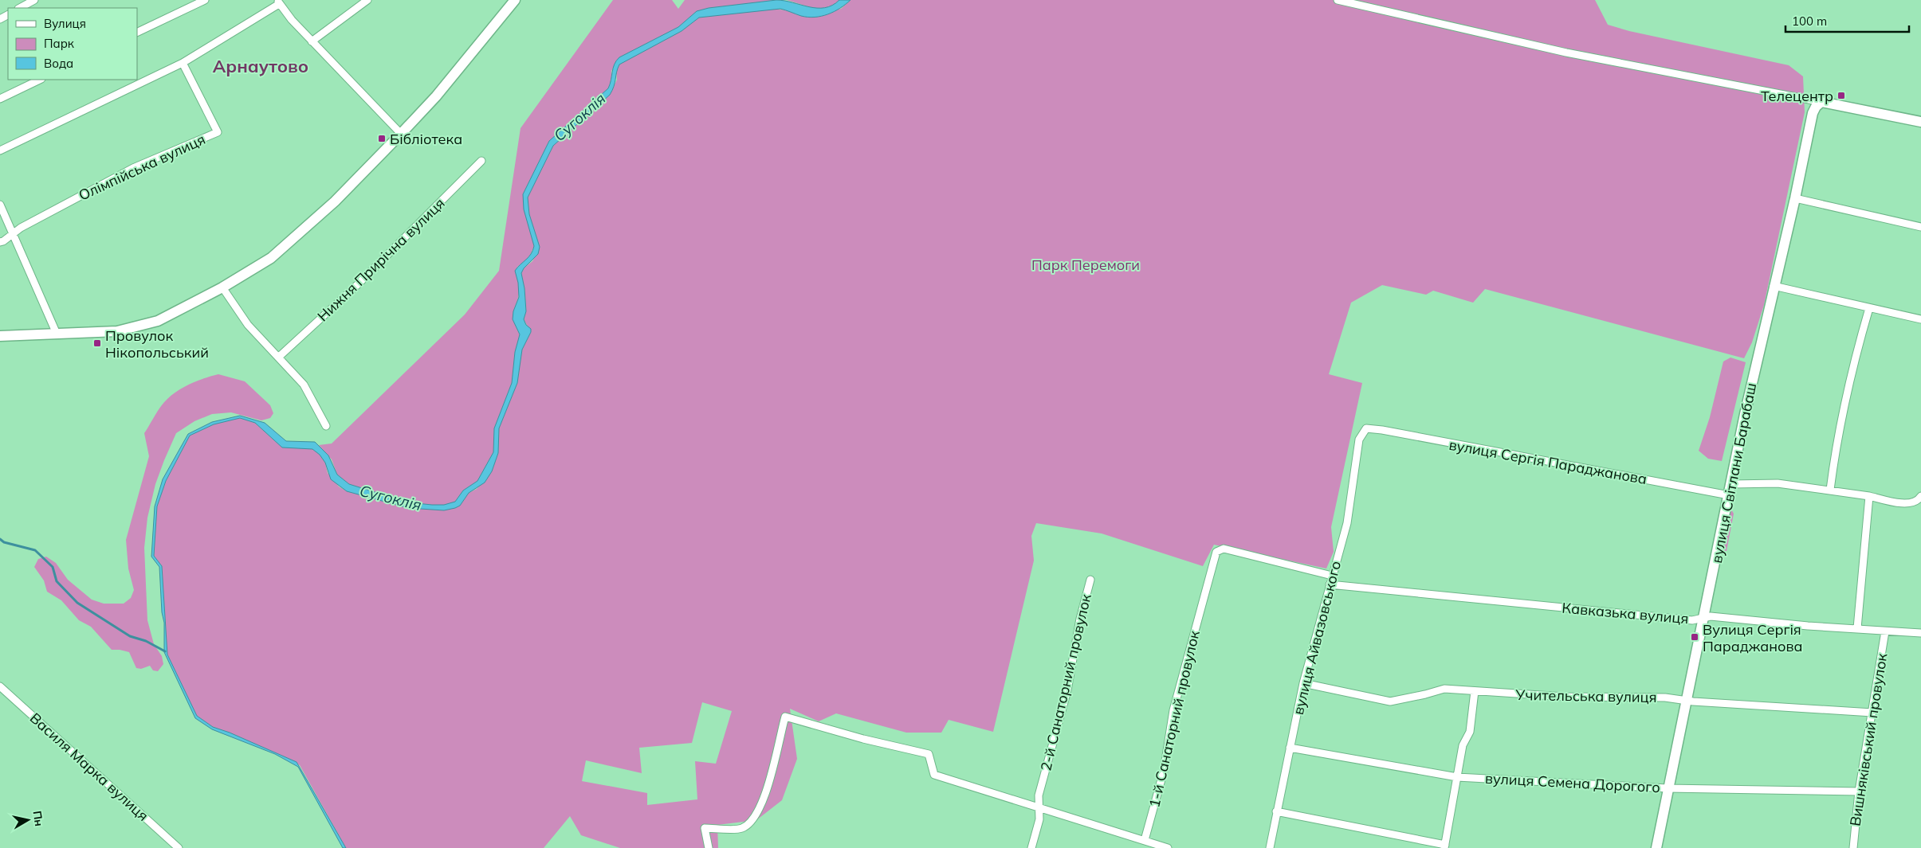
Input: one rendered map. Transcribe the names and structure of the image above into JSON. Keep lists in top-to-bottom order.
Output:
{
  "streets": {
    "street": [
      "Олімпійська вулиця",
      "Нижня Прирічна вулиця",
      "вулиця Сергія Параджанова",
      "вулиця Світлани Барабаш",
      "Кавказька вулиця",
      "вулиця Айвазовського",
      "2-й Санаторний провулок",
      "Учительська вулиця",
      "1-й Санаторний провулок",
      "Вишняківський провулок",
      "Василя Марка вулиця",
      "вулиця Семена Дорогого"
    ]
  },
  "crossings": [
    ["вулиця Сергія Параджанова", "вулиця Світлани Барабаш"],
    ["вулиця Сергія Параджанова", "вулиця Айвазовського"],
    ["вулиця Світлани Барабаш", "Кавказька вулиця"],
    ["вулиця Світлани Барабаш", "Учительська вулиця"],
    ["вулиця Світлани Барабаш", "вулиця Семена Дорогого"],
    ["Кавказька вулиця", "вулиця Айвазовського"],
    ["Кавказька вулиця", "Вишняківський провулок"],
    ["вулиця Айвазовського", "Учительська вулиця"],
    ["вулиця Айвазовського", "1-й Санаторний провулок"],
    ["вулиця Айвазовського", "вулиця Семена Дорогого"],
    ["Учительська вулиця", "Вишняківський провулок"],
    ["Вишняківський провулок", "вулиця Семена Дорогого"]
  ],
  "districts": ["Арнаутово"],
  "water": ["Сугоклія"],
  "parks": ["Парк Перемоги"],
  "places": {
    "transit": [
      "Телецентр",
      "Бібліотека",
      "Провулок Нікопольський",
      "Вулиця Сергія Параджанова"
    ]
  },
  "legend": ["Вулиця", "Парк", "Вода"],
  "scale_bar": "100 m",
  "north": "right"
}
